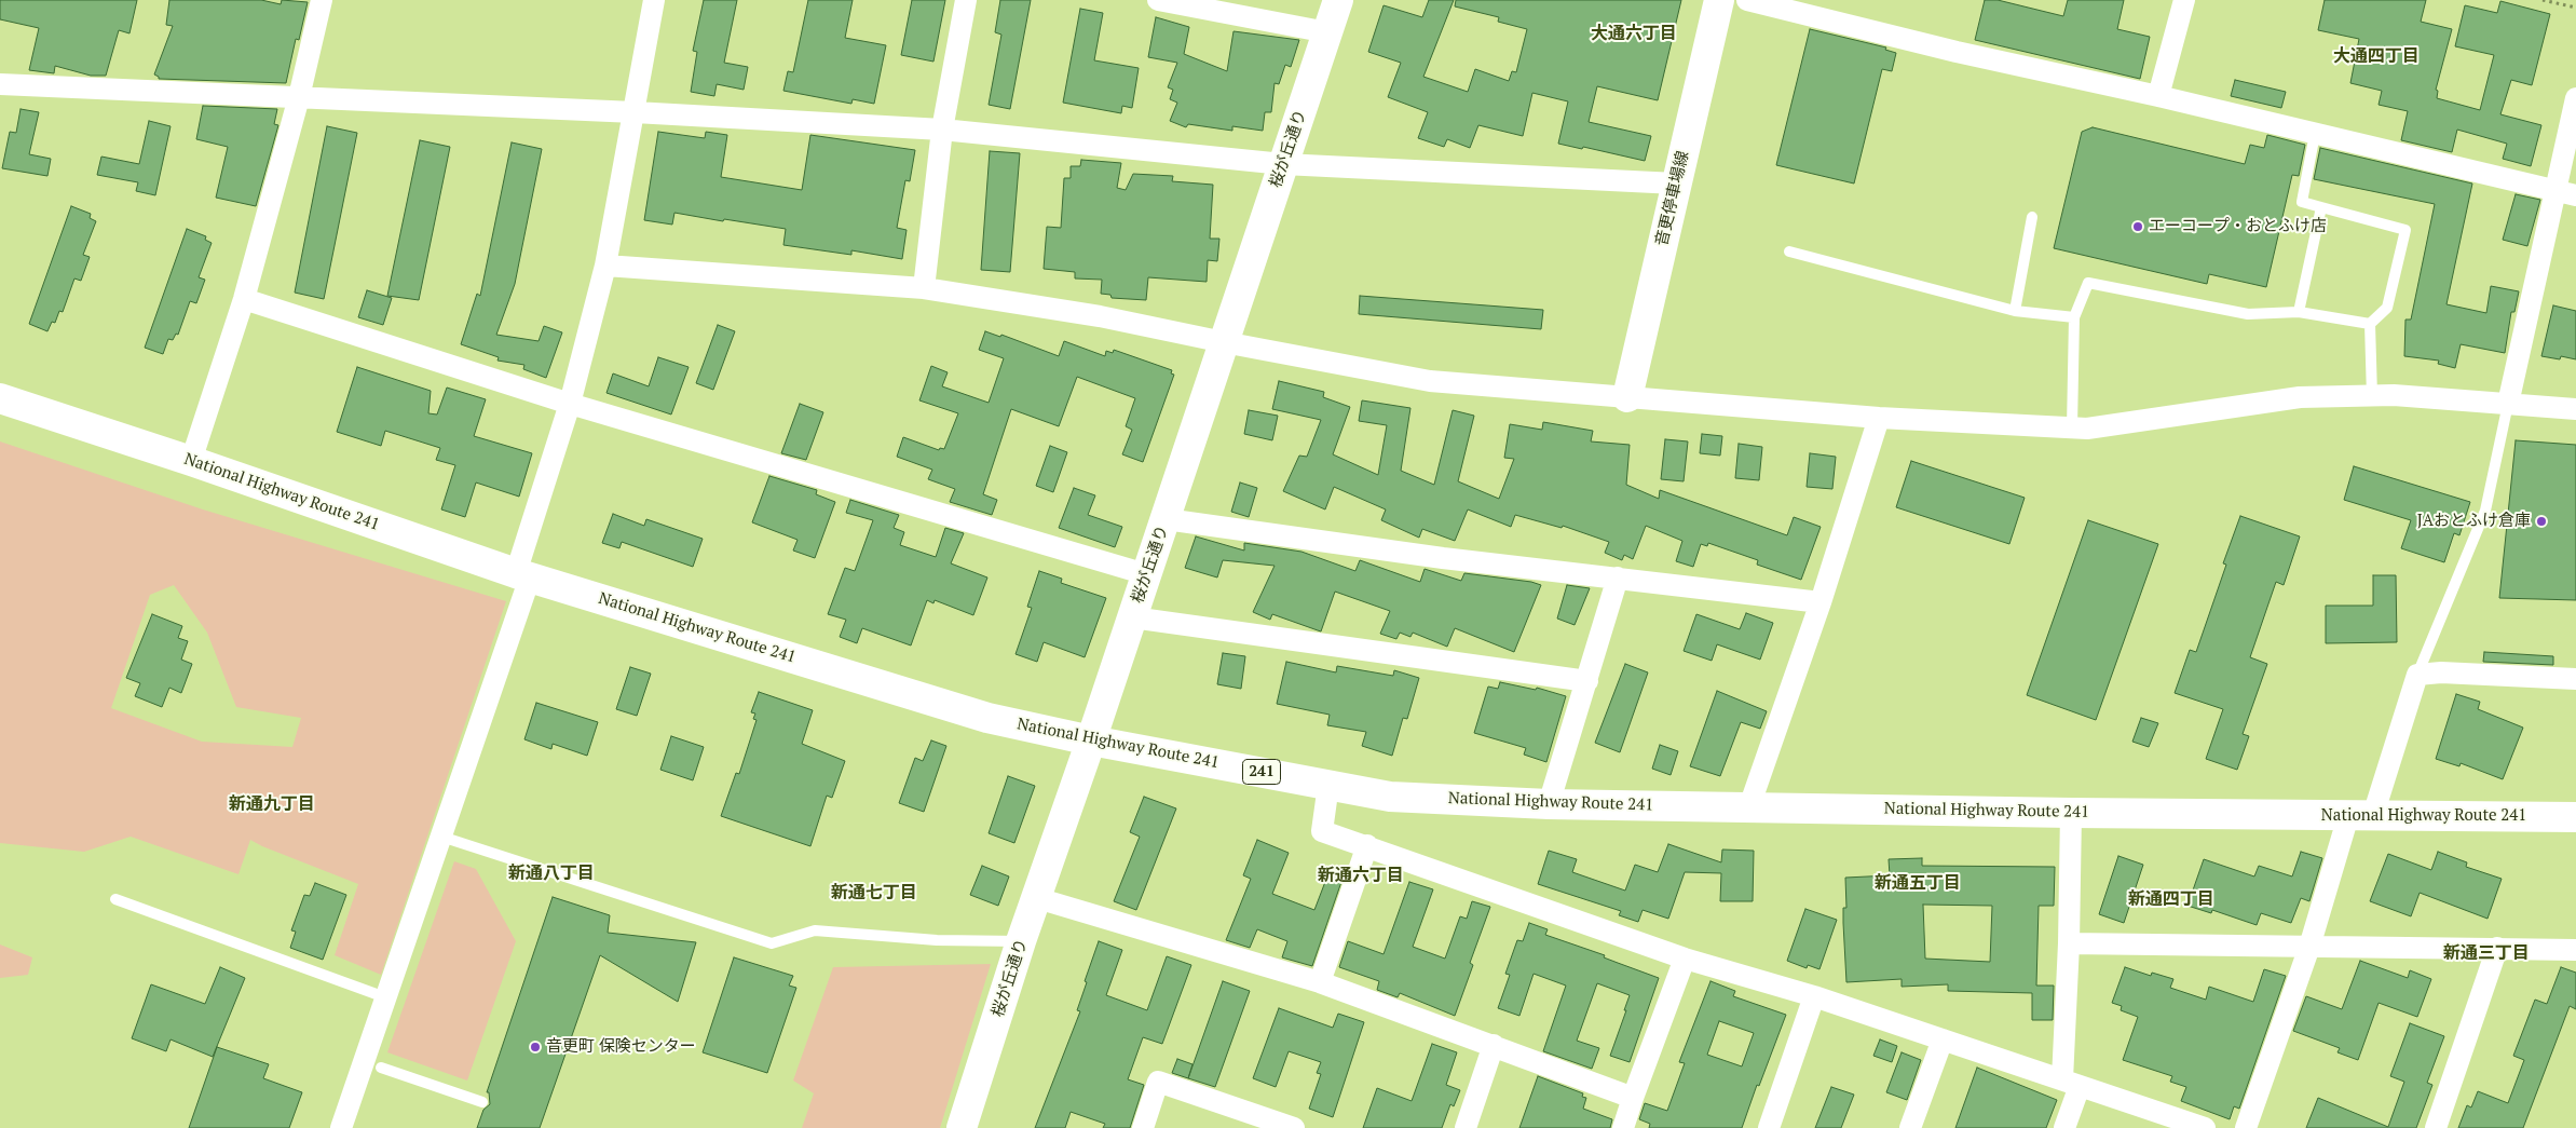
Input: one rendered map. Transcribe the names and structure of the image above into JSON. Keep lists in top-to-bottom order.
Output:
{
  "streets": {
    "main road": [
      "桜が丘通り",
      "音更停車場線",
      "National Highway Route 241",
      "241"
    ]
  },
  "crossings": [
    ["桜が丘通り", "National Highway Route 241"]
  ],
  "districts": [
    "大通六丁目",
    "大通四丁目",
    "新通九丁目",
    "新通八丁目",
    "新通六丁目",
    "新通五丁目",
    "新通七丁目",
    "新通四丁目",
    "新通三丁目"
  ],
  "places": ["エーコープ・おとふけ店", "JAおとふけ倉庫", "音更町 保険センター"]
}
